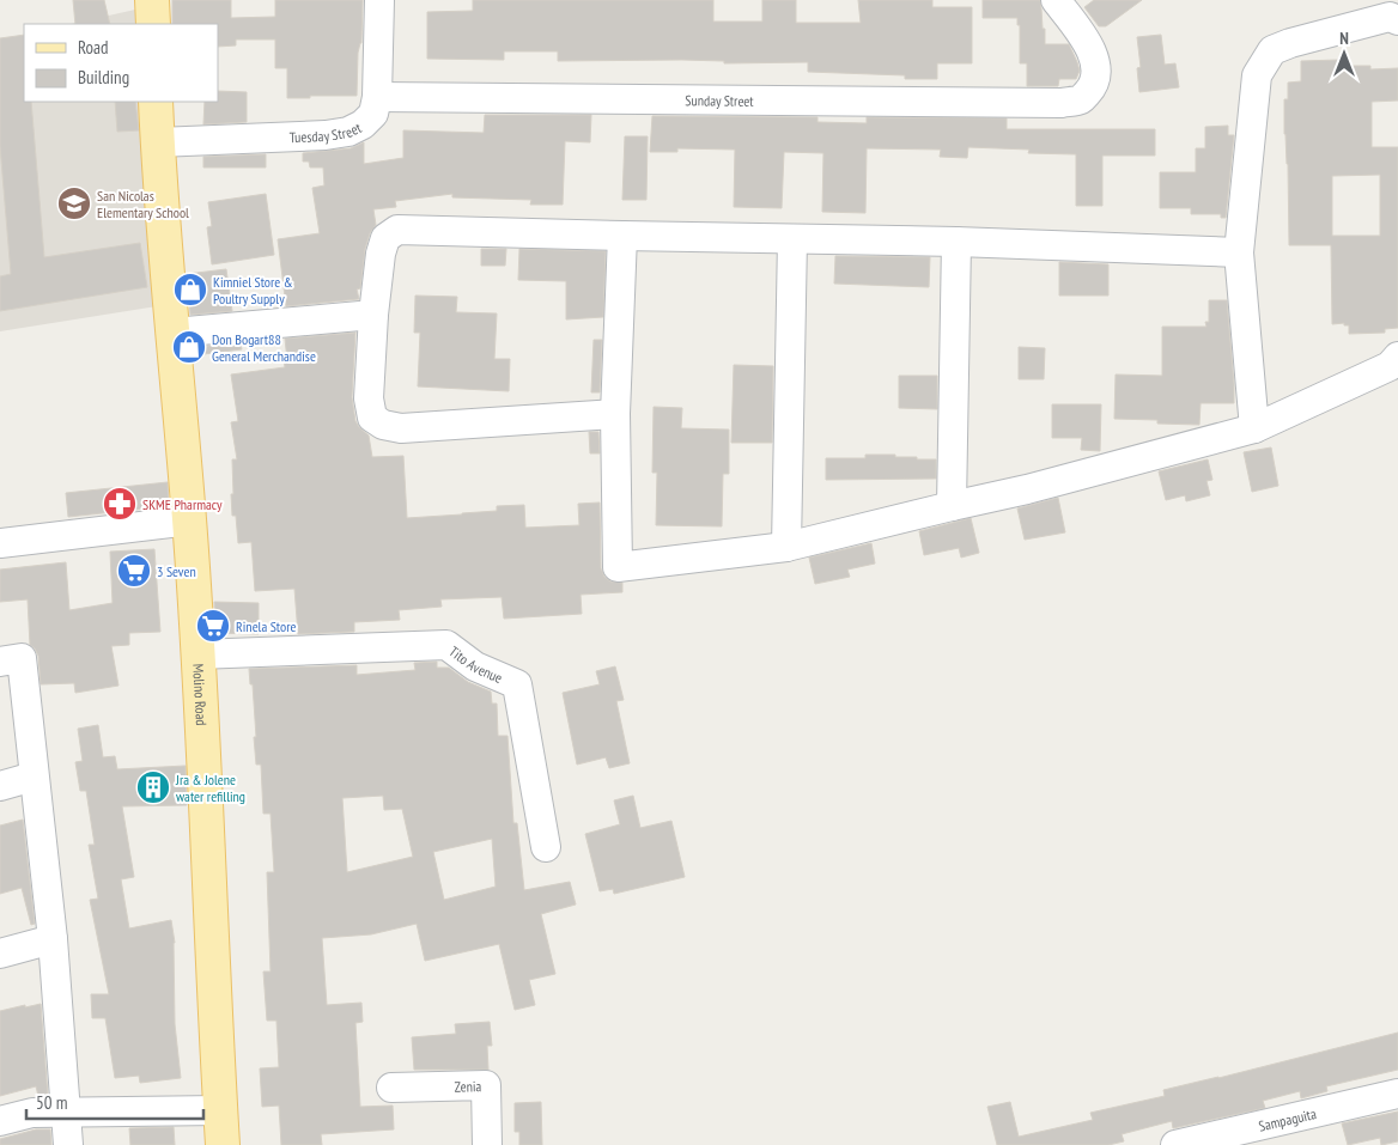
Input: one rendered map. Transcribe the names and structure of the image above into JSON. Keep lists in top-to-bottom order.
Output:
{
  "streets": {
    "main road": ["Molino Road"],
    "street": [
      "Sunday Street",
      "Tuesday Street",
      "Tito Avenue",
      "Zenia",
      "Sampaguita"
    ]
  },
  "crossings": [
    ["Sunday Street", "Tuesday Street"],
    ["Tuesday Street", "Molino Road"],
    ["Tito Avenue", "Molino Road"]
  ],
  "places": {
    "school or university": ["San Nicolas Elementary School"],
    "shop": ["Kimniel Store & Poultry Supply", "Don Bogart88 General Merchandise"],
    "pharmacy": ["SKME Pharmacy"],
    "supermarket": ["3 Seven", "Rinela Store"],
    "building": ["Jra & Jolene water refilling"]
  },
  "legend": ["Road", "Building"],
  "scale_bar": "50 m",
  "north": "top"
}
